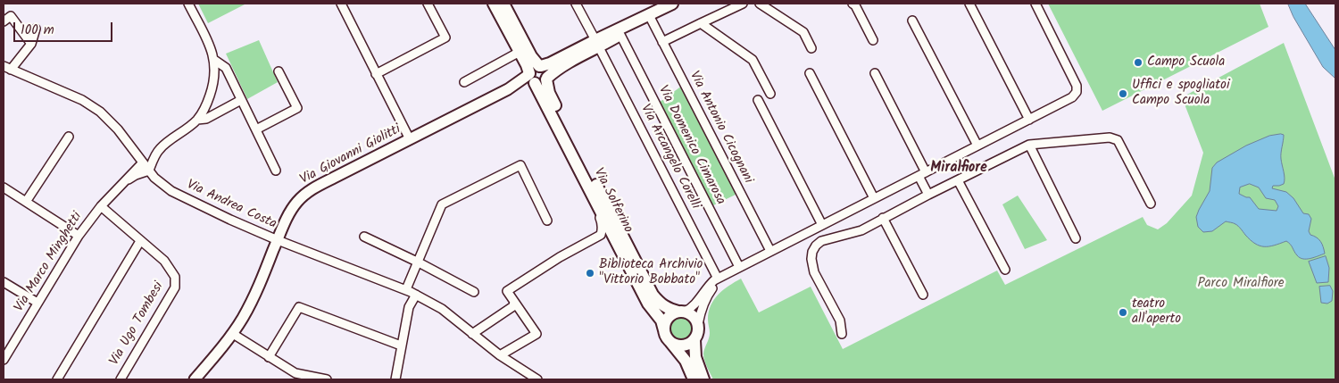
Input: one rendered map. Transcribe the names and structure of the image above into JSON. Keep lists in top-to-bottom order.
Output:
{
  "streets": {
    "main road": ["Via Solferino"],
    "street": [
      "Via Antonio Cicognani",
      "Via Domenico Cimarosa",
      "Via Giovanni Giolitti",
      "Via Arcangelo Corelli",
      "Via Andrea Costa",
      "Via Marco Minghetti",
      "Via Ugo Tombesi"
    ]
  },
  "crossings": [
    ["Via Giovanni Giolitti", "Via Solferino"],
    ["Via Giovanni Giolitti", "Via Andrea Costa"],
    ["Via Andrea Costa", "Via Marco Minghetti"],
    ["Via Marco Minghetti", "Via Ugo Tombesi"]
  ],
  "districts": ["Miralfiore"],
  "parks": ["Parco Miralfiore"],
  "places": [
    "Campo Scuola",
    "Uffici e spogliatoi Campo Scuola",
    "Biblioteca Archivio \"Vittorio Bobbato\"",
    "teatro all'aperto"
  ],
  "scale_bar": "100 m"
}
